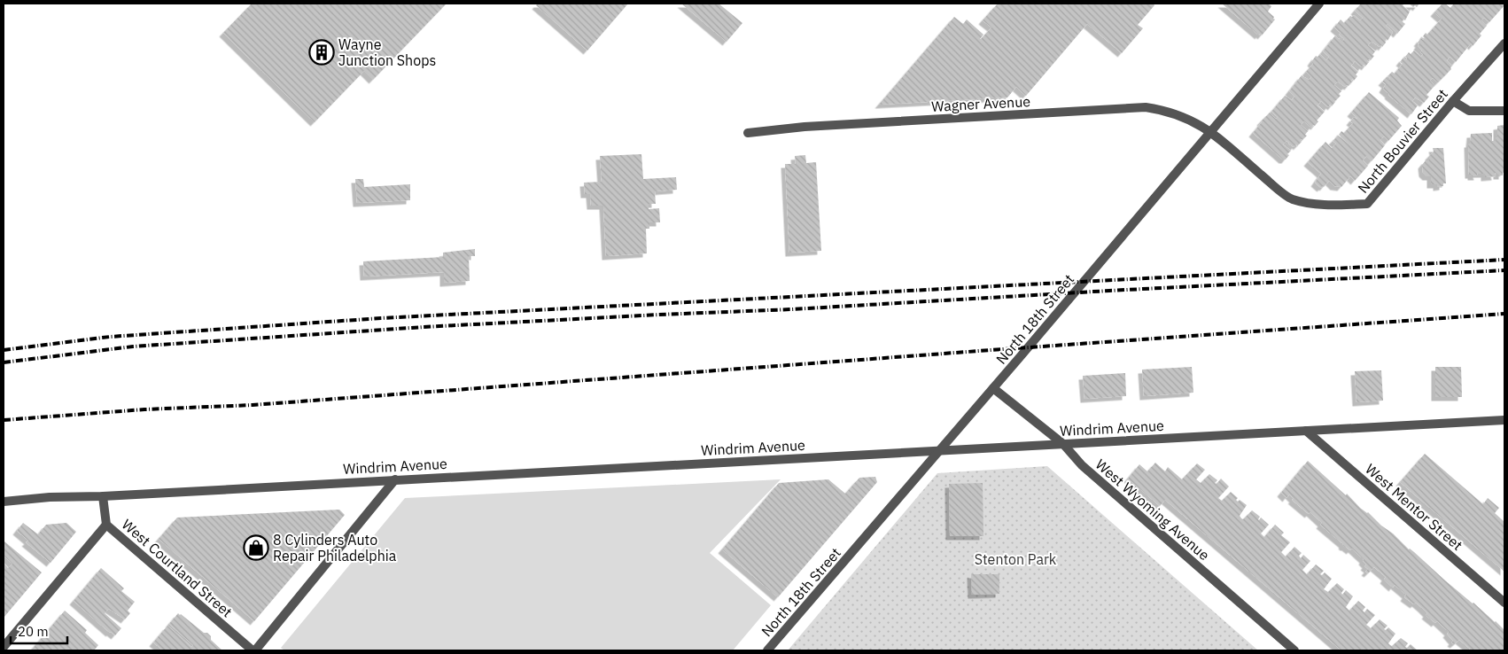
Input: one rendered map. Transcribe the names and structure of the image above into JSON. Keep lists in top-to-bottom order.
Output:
{
  "streets": {
    "street": [
      "Wagner Avenue",
      "North Bouvier Street",
      "North 18th Street",
      "Windrim Avenue",
      "West Mentor Street",
      "West Wyoming Avenue",
      "West Courtland Street"
    ]
  },
  "crossings": [
    ["Wagner Avenue", "North Bouvier Street"],
    ["Wagner Avenue", "North 18th Street"],
    ["North Bouvier Street", "North 18th Street"],
    ["North 18th Street", "Windrim Avenue"],
    ["North 18th Street", "West Wyoming Avenue"],
    ["Windrim Avenue", "West Mentor Street"],
    ["Windrim Avenue", "West Wyoming Avenue"],
    ["Windrim Avenue", "West Courtland Street"]
  ],
  "parks": ["Stenton Park"],
  "places": {
    "building": ["Wayne Junction Shops"],
    "shop": ["8 Cylinders Auto Repair Philadelphia"]
  },
  "scale_bar": "20 m"
}
